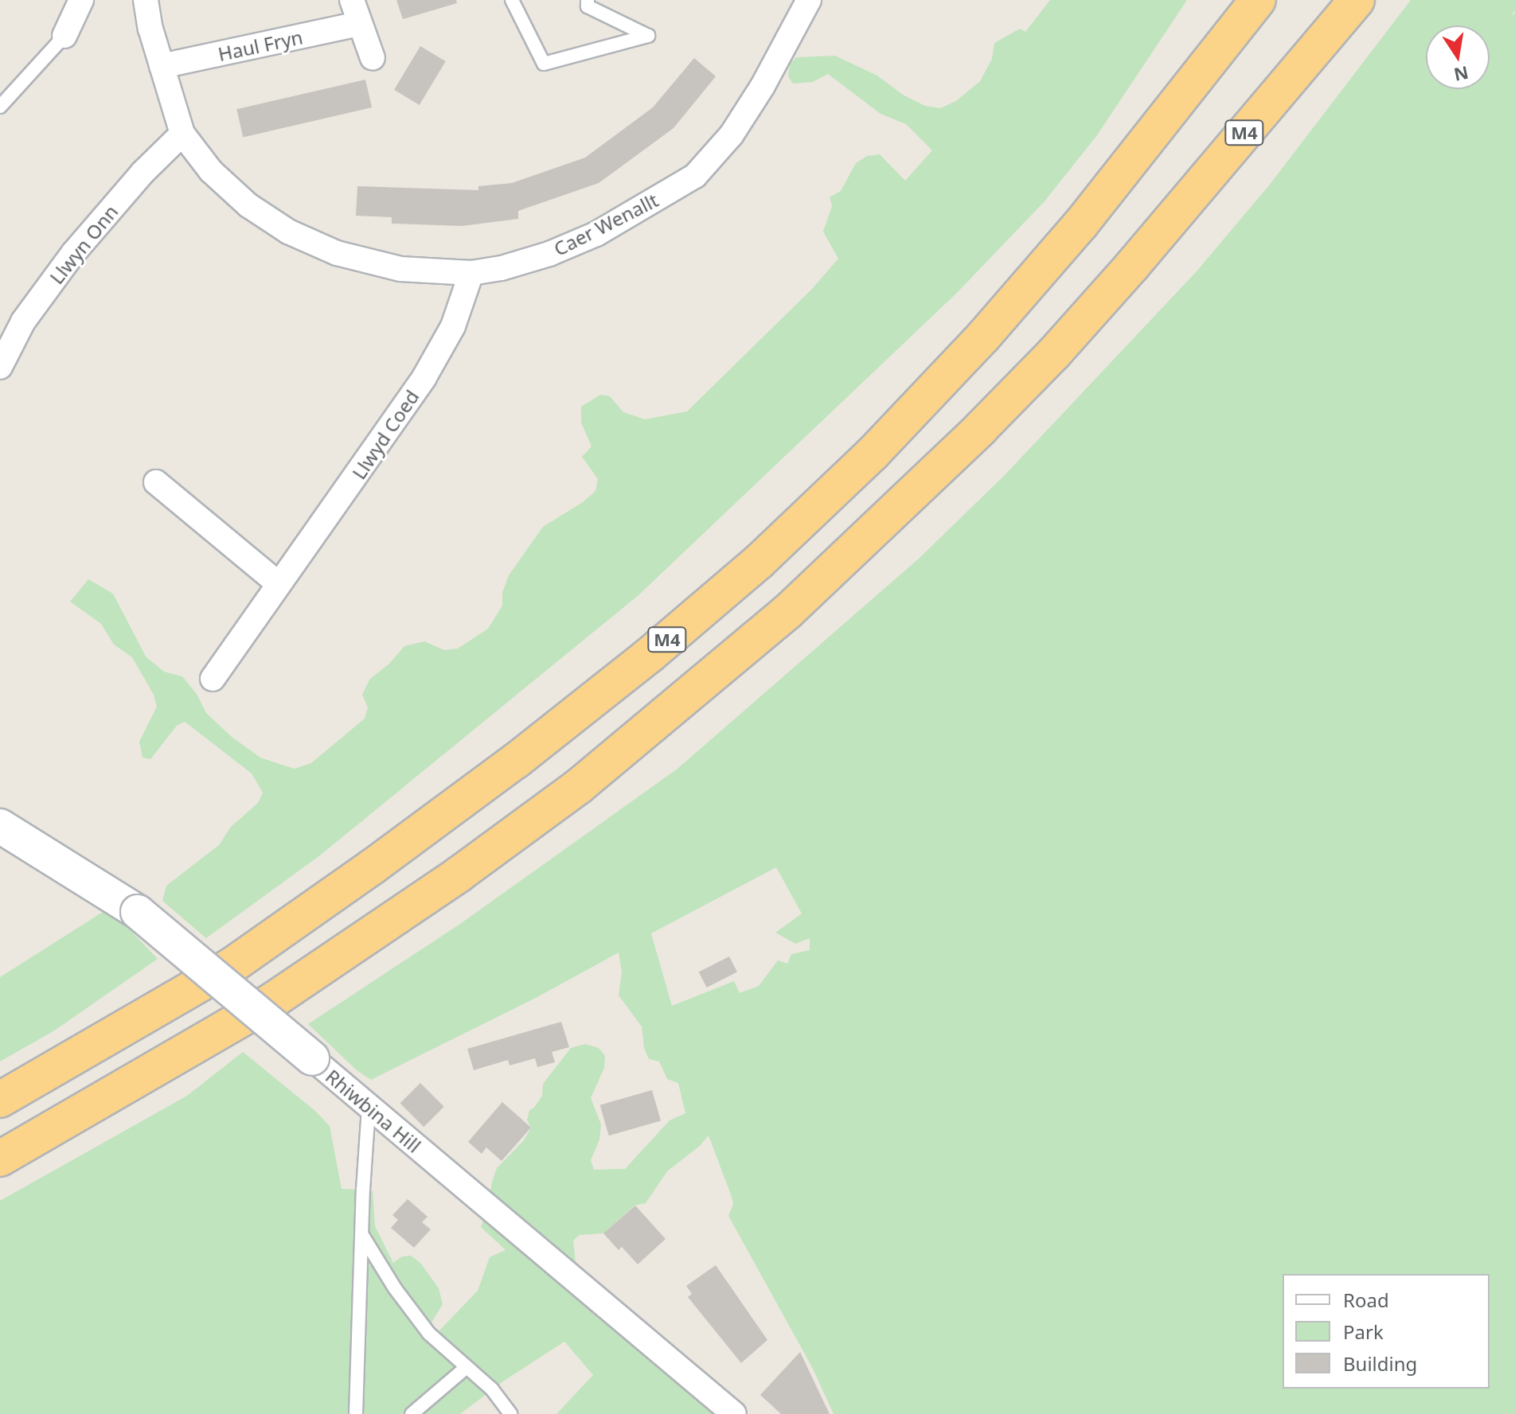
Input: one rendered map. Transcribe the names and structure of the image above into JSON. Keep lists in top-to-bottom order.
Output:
{
  "streets": {
    "highway": ["M4"],
    "street": [
      "Haul Fryn",
      "Caer Wenallt",
      "Llwyn Onn",
      "Llwyd Coed",
      "Rhiwbina Hill"
    ]
  },
  "crossings": [
    ["Haul Fryn", "Caer Wenallt"],
    ["Caer Wenallt", "Llwyn Onn"],
    ["Caer Wenallt", "Llwyd Coed"]
  ],
  "legend": ["Road", "Park", "Building"],
  "north": "bottom"
}
